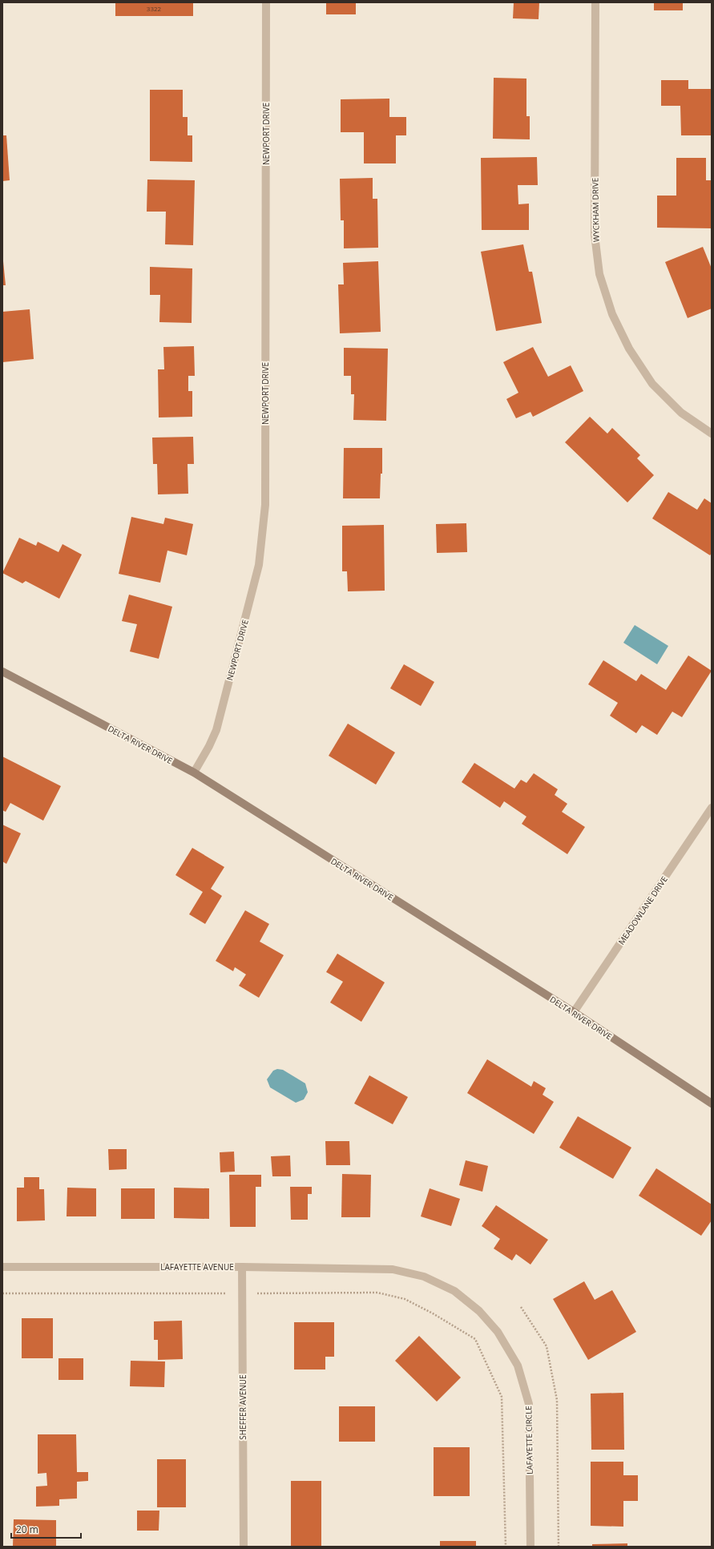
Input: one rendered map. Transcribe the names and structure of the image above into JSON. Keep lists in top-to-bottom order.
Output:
{
  "streets": {
    "street": [
      "NEWPORT DRIVE",
      "WYCKHAM DRIVE",
      "DELTA RIVER DRIVE",
      "MEADOWLANE DRIVE",
      "LAFAYETTE AVENUE",
      "SHEFFER AVENUE",
      "LAFAYETTE CIRCLE"
    ]
  },
  "crossings": [
    ["NEWPORT DRIVE", "DELTA RIVER DRIVE"],
    ["DELTA RIVER DRIVE", "MEADOWLANE DRIVE"],
    ["LAFAYETTE AVENUE", "SHEFFER AVENUE"],
    ["LAFAYETTE AVENUE", "LAFAYETTE CIRCLE"]
  ],
  "house_numbers": ["3322"],
  "scale_bar": "20 m"
}
